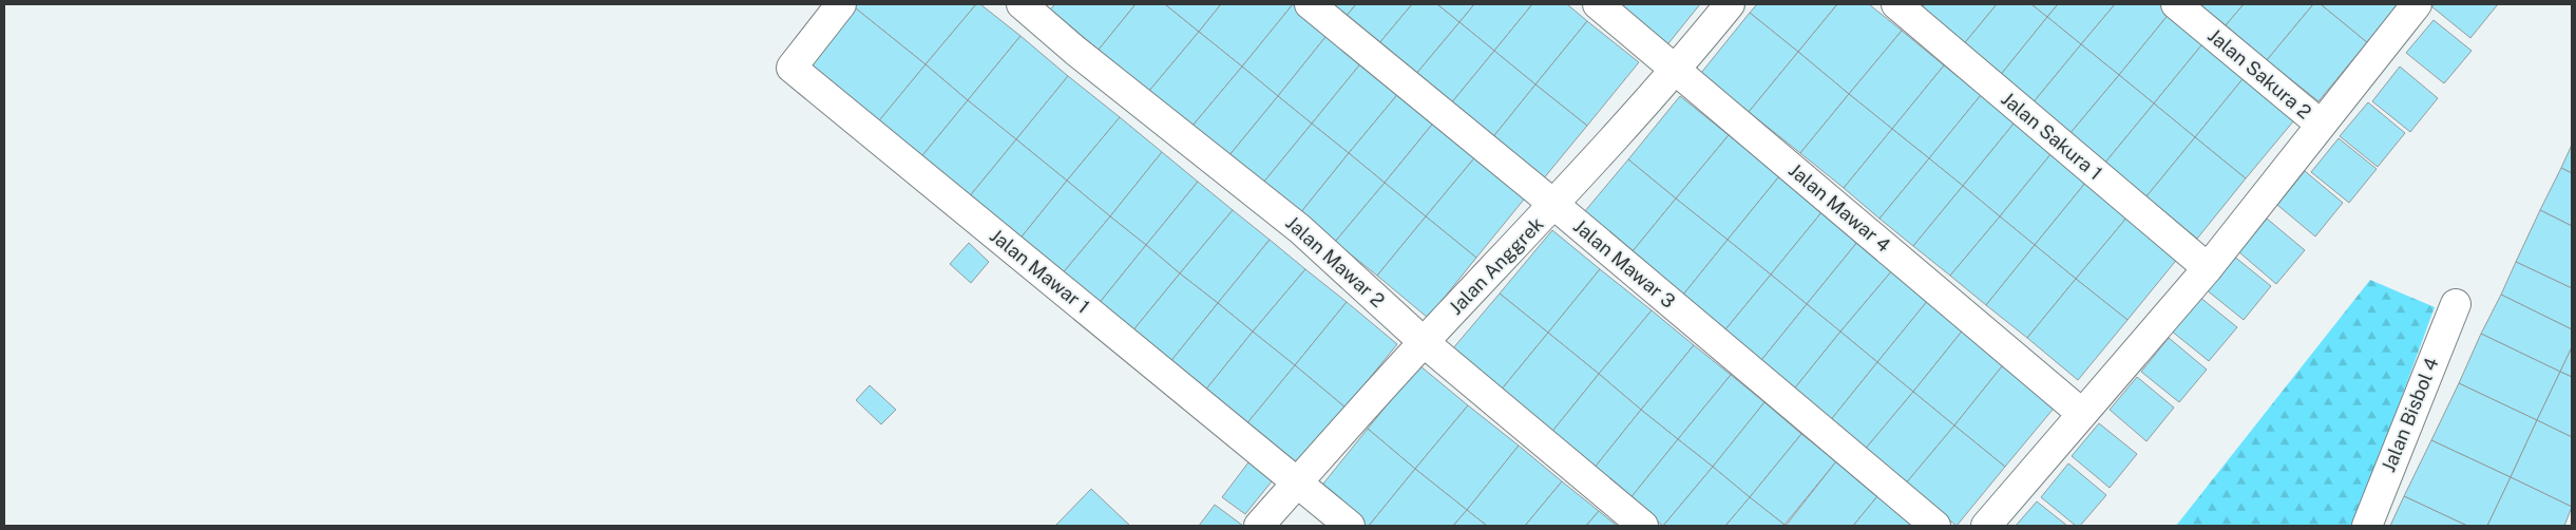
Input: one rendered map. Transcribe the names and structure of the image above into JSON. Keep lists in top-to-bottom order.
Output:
{
  "streets": {
    "street": [
      "Jalan Sakura 2",
      "Jalan Sakura 1",
      "Jalan Mawar 4",
      "Jalan Mawar 2",
      "Jalan Mawar 3",
      "Jalan Anggrek",
      "Jalan Mawar 1",
      "Jalan Bisbol 4"
    ]
  },
  "crossings": [
    ["Jalan Mawar 4", "Jalan Anggrek"],
    ["Jalan Mawar 2", "Jalan Anggrek"],
    ["Jalan Mawar 3", "Jalan Anggrek"],
    ["Jalan Anggrek", "Jalan Mawar 1"]
  ]
}
